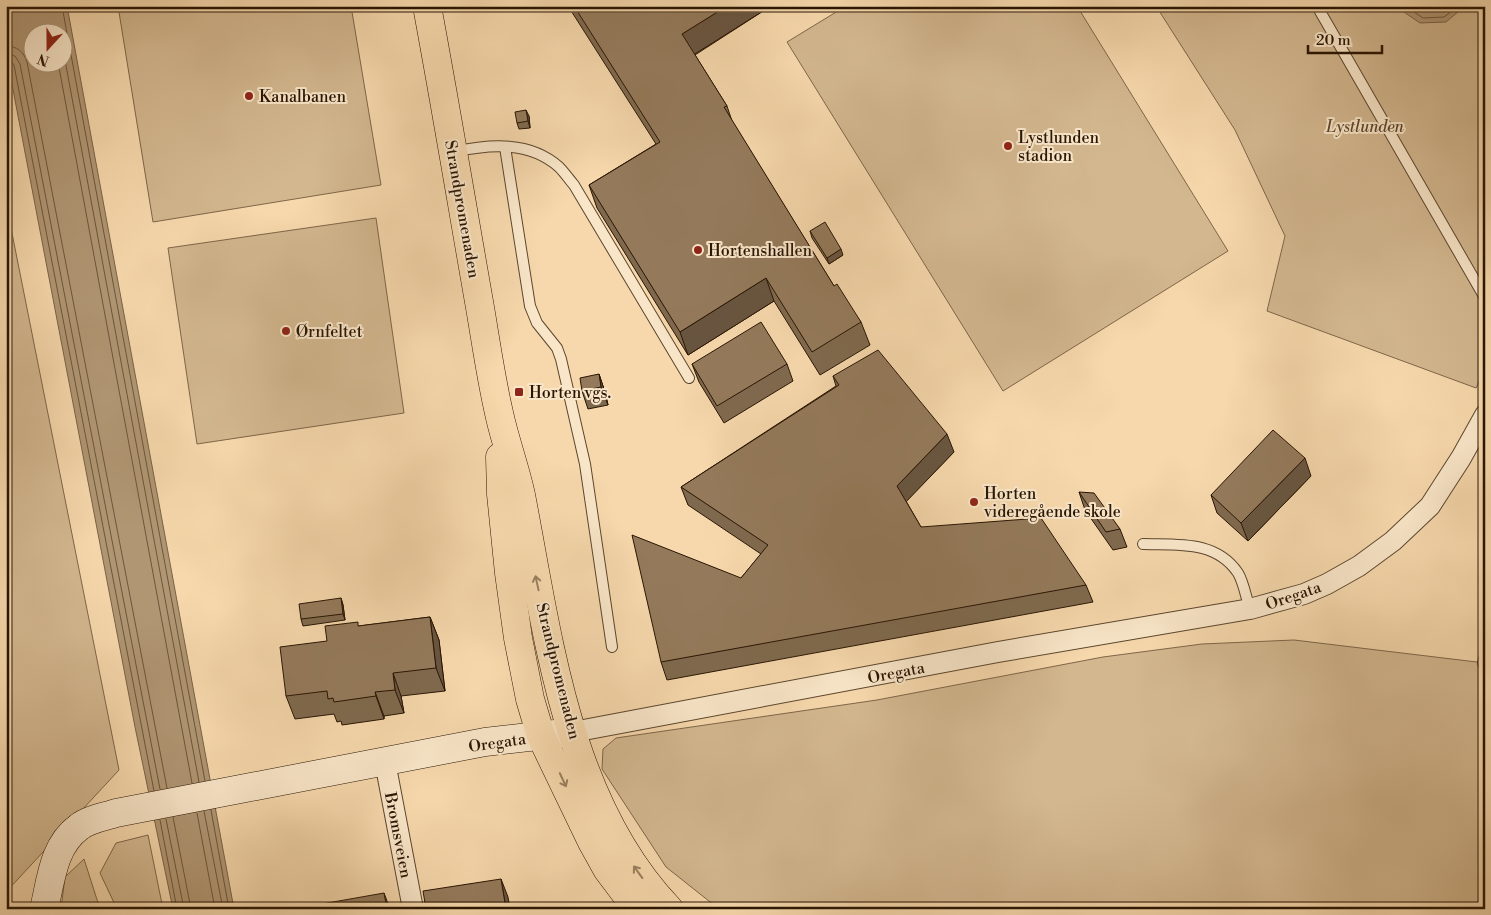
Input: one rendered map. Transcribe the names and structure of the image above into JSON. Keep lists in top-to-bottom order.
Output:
{
  "streets": {
    "main road": ["Strandpromenaden", "Oregata"],
    "street": ["Bromsveien"]
  },
  "crossings": [
    ["Strandpromenaden", "Oregata"],
    ["Oregata", "Bromsveien"]
  ],
  "parks": ["Lystlunden"],
  "places": {
    "other": [
      "Kanalbanen",
      "Lystlunden stadion",
      "Hortenshallen",
      "Ørnfeltet",
      "Horten videregående skole"
    ],
    "transit": ["Horten vgs."]
  },
  "scale_bar": "20 m",
  "north": "bottom"
}
